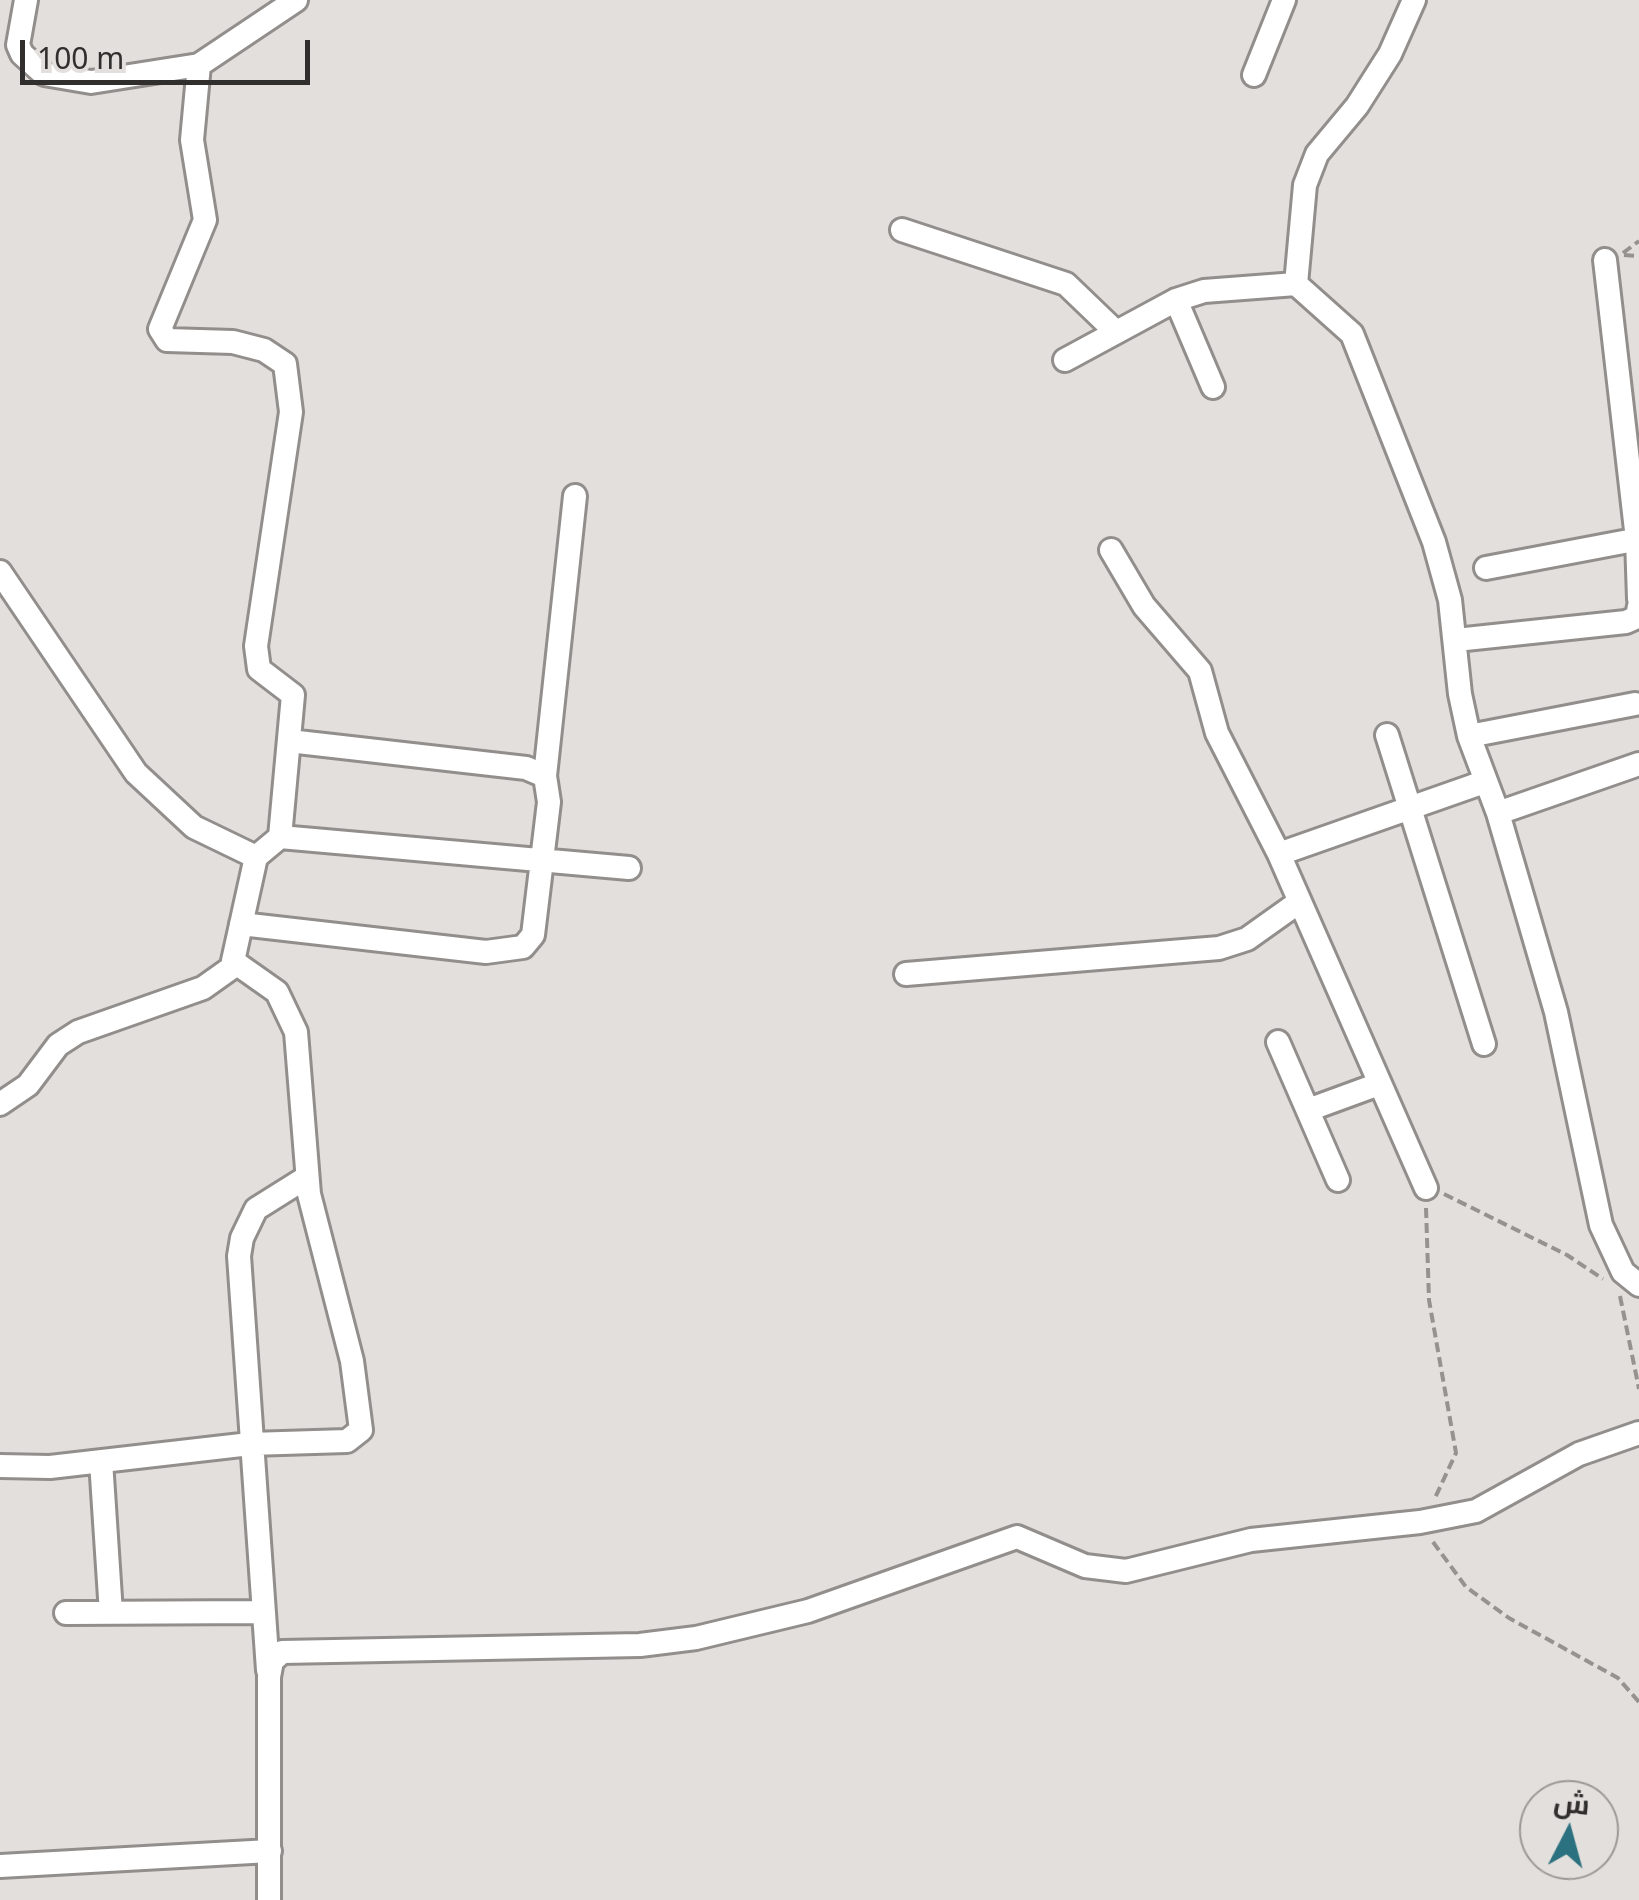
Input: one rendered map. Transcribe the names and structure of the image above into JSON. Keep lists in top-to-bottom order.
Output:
{
  "scale_bar": "100 m",
  "north": "top"
}
